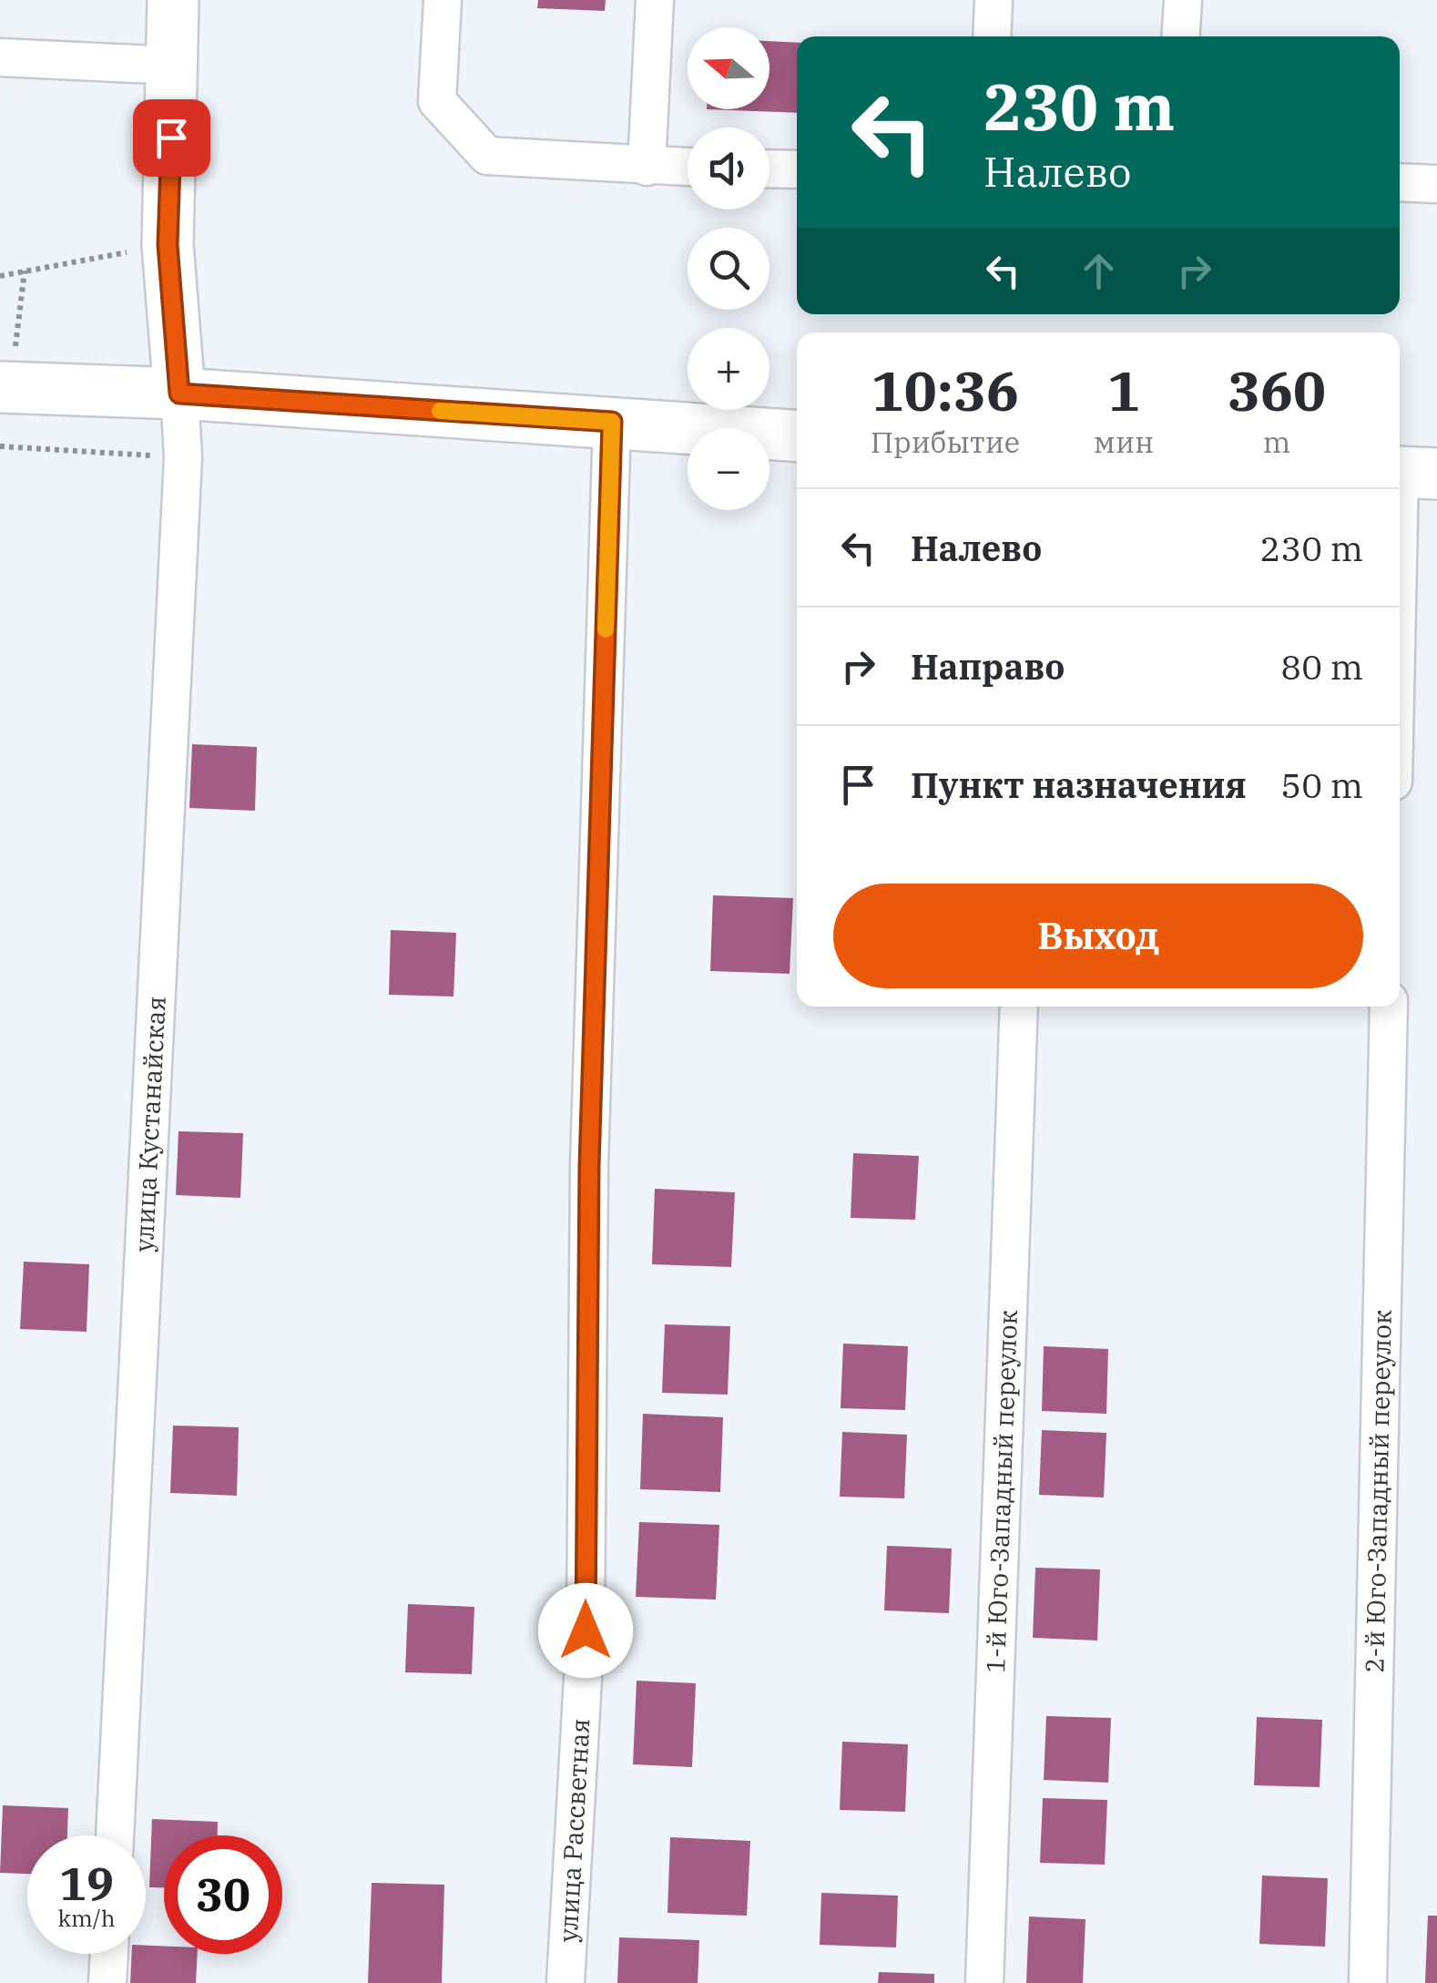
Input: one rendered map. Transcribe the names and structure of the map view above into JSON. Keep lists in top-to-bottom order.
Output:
{
  "streets": {
    "street": [
      "улица Кустанайская",
      "1-й Юго-Западный переулок",
      "2-й Юго-Западный переулок",
      "улица Рассветная"
    ]
  },
  "north": "left",
  "page": {
    "map_buttons": ["+", "−"],
    "turn": ["230 m", "Налево"],
    "eta": [
      "10:36",
      "Прибытие",
      "1",
      "мин",
      "360",
      "m"
    ],
    "list": [
      {
        "name": "Налево",
        "value": "230 m"
      },
      {
        "name": "Направо",
        "value": "80 m"
      },
      {
        "name": "Пункт назначения",
        "value": "50 m"
      }
    ],
    "buttons": "Выход",
    "speed": "19 km/h",
    "limit": "30"
  }
}
